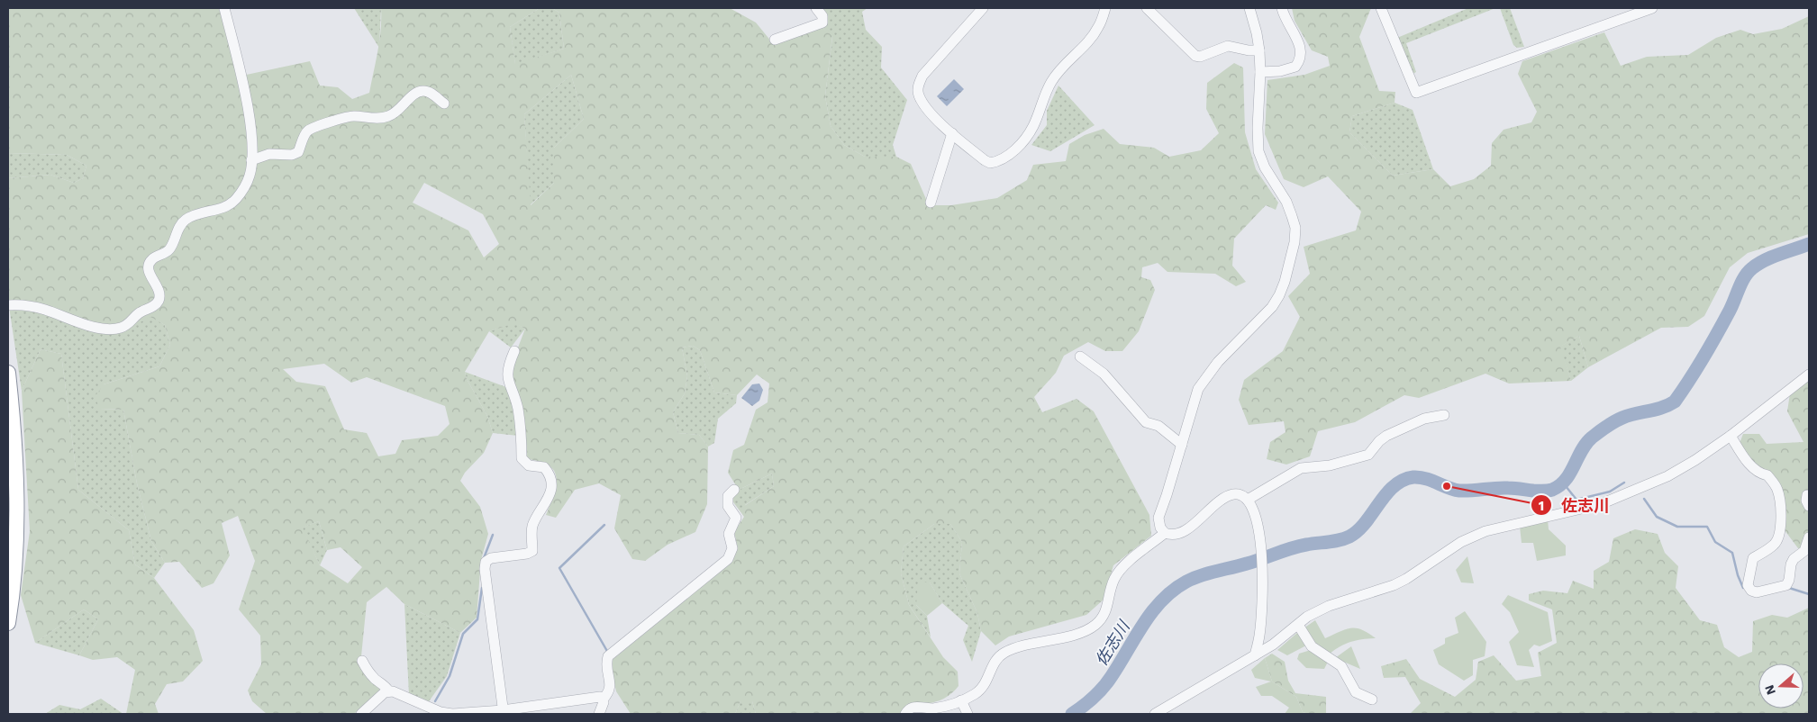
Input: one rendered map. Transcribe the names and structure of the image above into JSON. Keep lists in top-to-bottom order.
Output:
{
  "water": ["佐志川"],
  "places": ["佐志川"],
  "north": "left"
}
